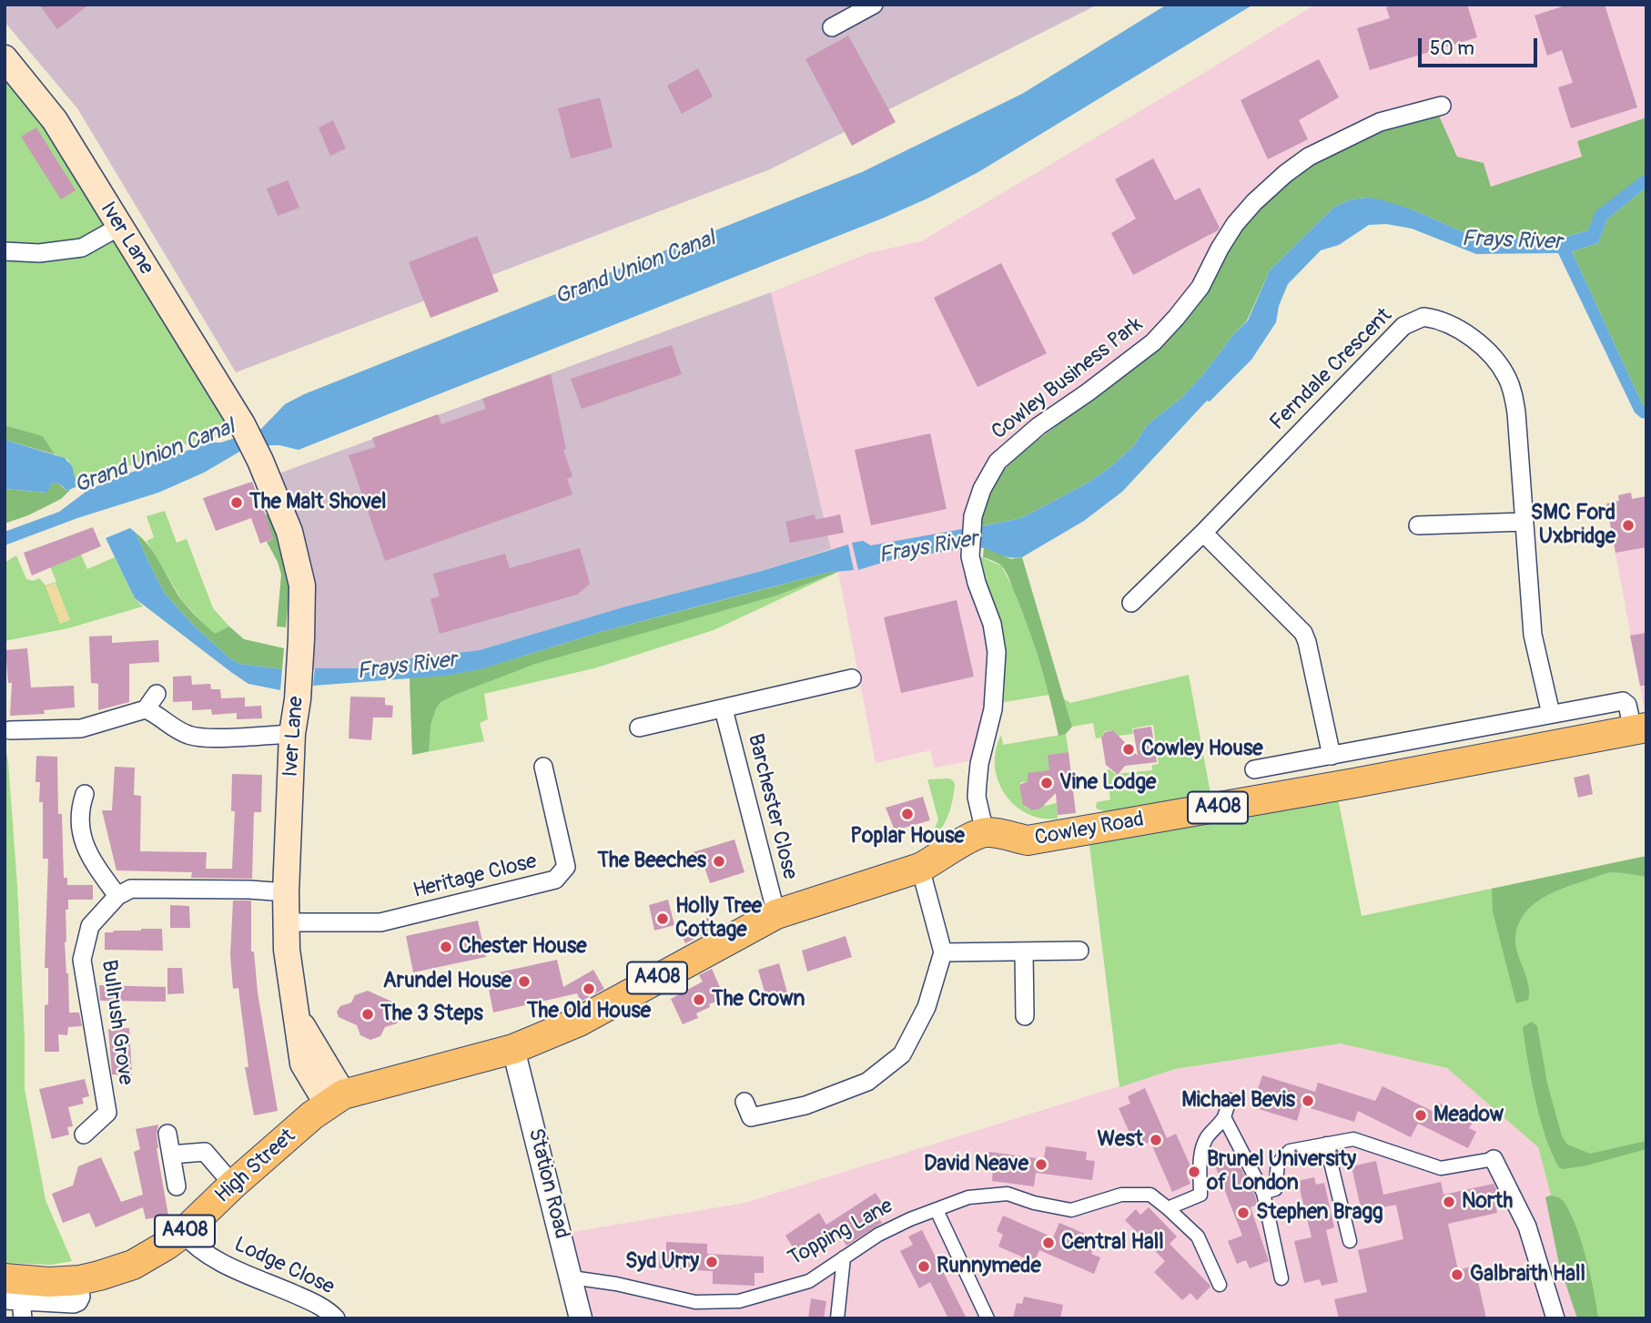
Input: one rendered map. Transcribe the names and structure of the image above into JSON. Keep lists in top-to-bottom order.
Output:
{
  "streets": {
    "main road": [
      "Iver Lane",
      "A408",
      "Cowley Road",
      "High Street"
    ],
    "street": [
      "Ferndale Crescent",
      "Cowley Business Park",
      "Barchester Close",
      "Heritage Close",
      "Bullrush Grove",
      "Station Road",
      "Topping Lane",
      "Lodge Close"
    ]
  },
  "crossings": [
    ["Iver Lane", "Heritage Close"],
    ["Iver Lane", "High Street"],
    ["Ferndale Crescent", "Cowley Road"],
    ["Cowley Business Park", "A408"],
    ["Cowley Business Park", "Cowley Road"],
    ["Barchester Close", "A408"],
    ["A408", "Cowley Road"],
    ["A408", "High Street"],
    ["A408", "Station Road"],
    ["High Street", "Station Road"],
    ["High Street", "Lodge Close"],
    ["Station Road", "Topping Lane"]
  ],
  "water": ["Frays River", "Grand Union Canal"],
  "places": [
    "The Malt Shovel",
    "SMC Ford Uxbridge",
    "Cowley House",
    "Vine Lodge",
    "Poplar House",
    "The Beeches",
    "Holly Tree Cottage",
    "Chester House",
    "Arundel House",
    "The Old House",
    "The Crown",
    "The 3 Steps",
    "Michael Bevis",
    "Meadow",
    "West",
    "David Neave",
    "Brunel University of London",
    "North",
    "Stephen Bragg",
    "Central Hall",
    "Syd Urry",
    "Runnymede",
    "Galbraith Hall"
  ],
  "scale_bar": "50 m"
}
